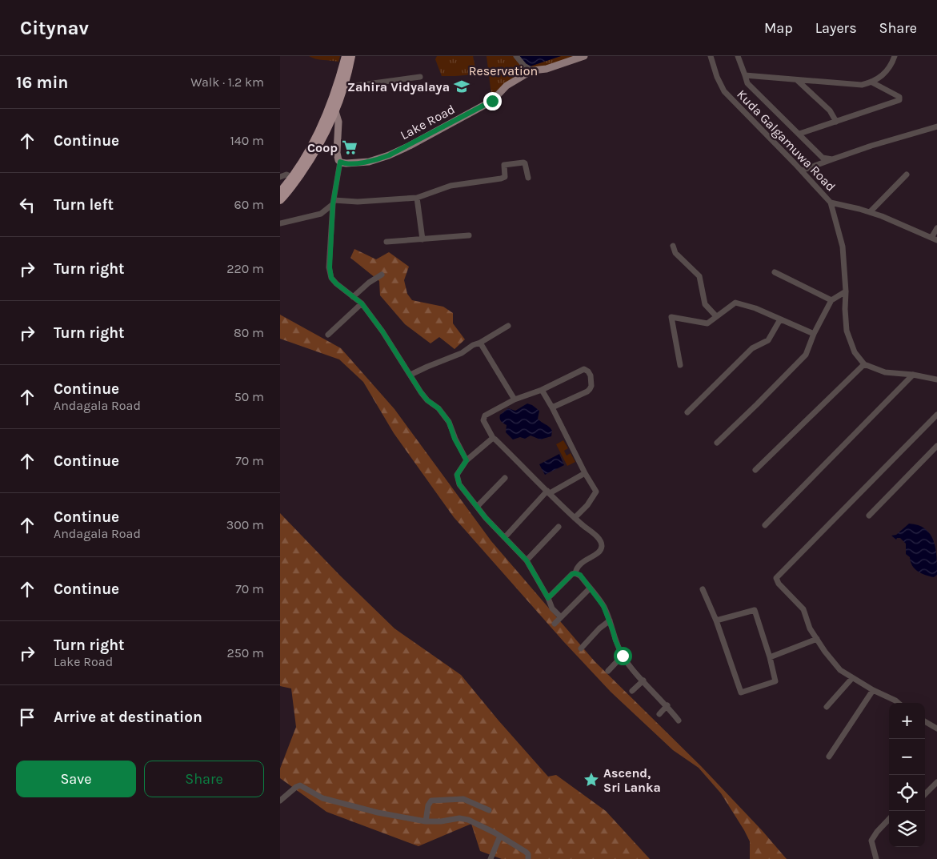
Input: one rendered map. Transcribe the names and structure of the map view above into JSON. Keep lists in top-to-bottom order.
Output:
{
  "streets": {
    "main road": ["Lake Road"],
    "street": ["Kuda Galgamuwa Road"]
  },
  "parks": ["Reservation"],
  "places": {
    "school or university": ["Zahira Vidyalaya"],
    "supermarket": ["Coop"],
    "place": ["Ascend, Sri Lanka"]
  },
  "page": {
    "header": "Citynav",
    "nav": ["Map", "Layers", "Share"],
    "heading": ["16 min", "Walk · 1.2 km"],
    "list": [
      ["Continue", "140 m"],
      ["Turn left", "60 m"],
      ["Turn right", "220 m"],
      ["Turn right", "80 m"],
      ["Continue", "Andagala Road", "50 m"],
      ["Continue", "70 m"],
      ["Continue", "Andagala Road", "300 m"],
      ["Continue", "70 m"],
      ["Turn right", "Lake Road", "250 m"],
      "Arrive at destination"
    ],
    "map_buttons": ["+", "−"],
    "buttons": ["Save", "Share"]
  }
}
